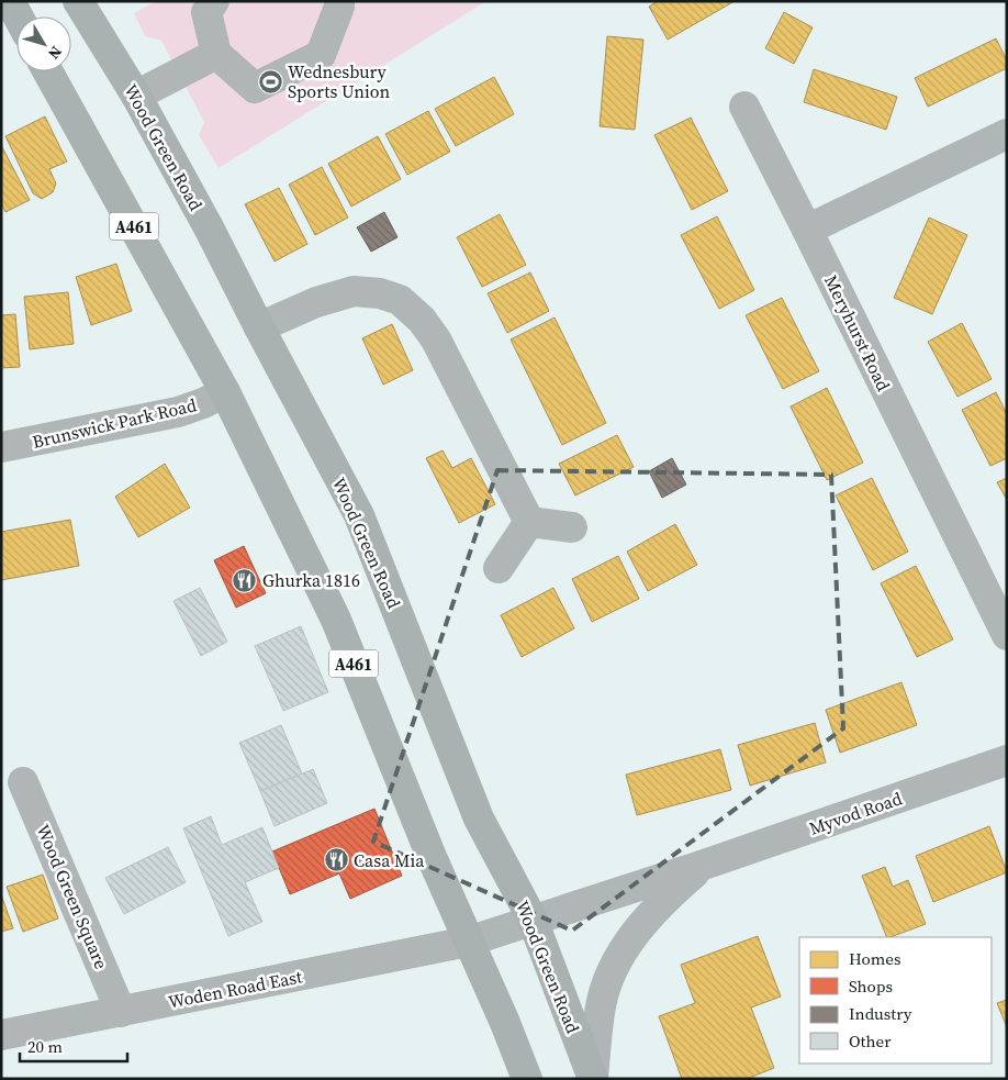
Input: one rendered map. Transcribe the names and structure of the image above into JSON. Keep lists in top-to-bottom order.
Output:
{
  "streets": {
    "highway": ["Wood Green Road", "A461"],
    "street": [
      "Meryhurst Road",
      "Brunswick Park Road",
      "Myvod Road",
      "Wood Green Square",
      "Woden Road East"
    ]
  },
  "crossings": [
    ["Wood Green Road", "Myvod Road"],
    ["Wood Green Road", "Woden Road East"],
    ["A461", "Brunswick Park Road"],
    ["A461", "Woden Road East"],
    ["Myvod Road", "Woden Road East"],
    ["Wood Green Square", "Woden Road East"]
  ],
  "places": {
    "sports": ["Wednesbury Sports Union"],
    "restaurant": ["Ghurka 1816", "Casa Mia"]
  },
  "legend": [
    "Homes",
    "Shops",
    "Industry",
    "Other"
  ],
  "scale_bar": "20 m",
  "north": "bottom right"
}
